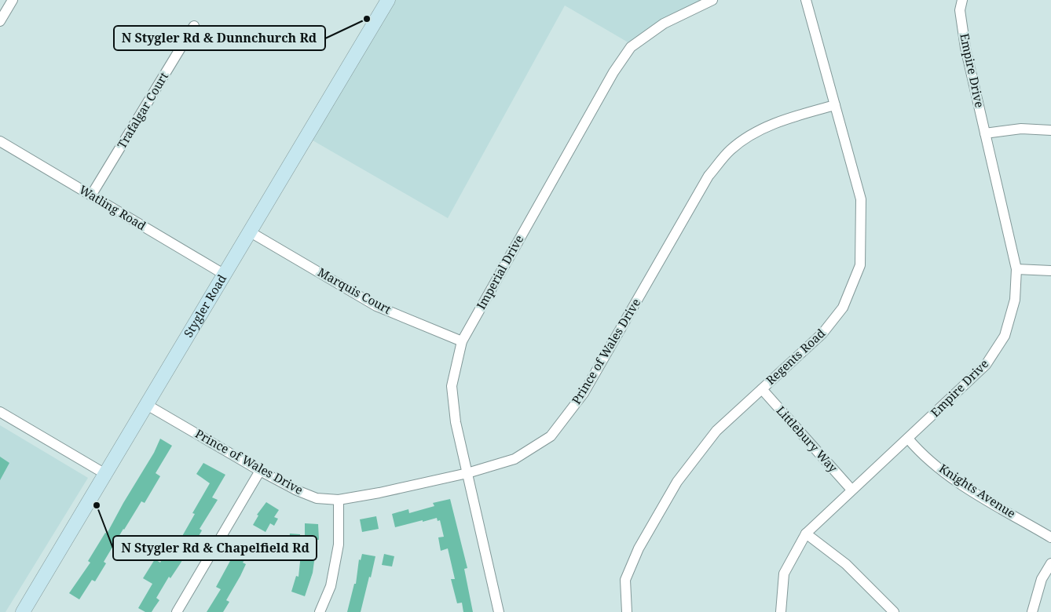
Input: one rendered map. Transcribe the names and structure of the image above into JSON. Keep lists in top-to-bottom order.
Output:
{
  "streets": {
    "main road": ["Stygler Road"],
    "street": [
      "Empire Drive",
      "Trafalgar Court",
      "Watling Road",
      "Imperial Drive",
      "Marquis Court",
      "Prince of Wales Drive",
      "Regents Road",
      "Littlebury Way",
      "Knights Avenue"
    ]
  },
  "crossings": [
    ["Empire Drive", "Littlebury Way"],
    ["Empire Drive", "Knights Avenue"],
    ["Trafalgar Court", "Watling Road"],
    ["Watling Road", "Stygler Road"],
    ["Imperial Drive", "Marquis Court"],
    ["Imperial Drive", "Prince of Wales Drive"],
    ["Marquis Court", "Stygler Road"],
    ["Stygler Road", "Prince of Wales Drive"],
    ["Prince of Wales Drive", "Regents Road"],
    ["Regents Road", "Littlebury Way"]
  ],
  "places": ["N Stygler Rd & Dunnchurch Rd", "N Stygler Rd & Chapelfield Rd"]
}
